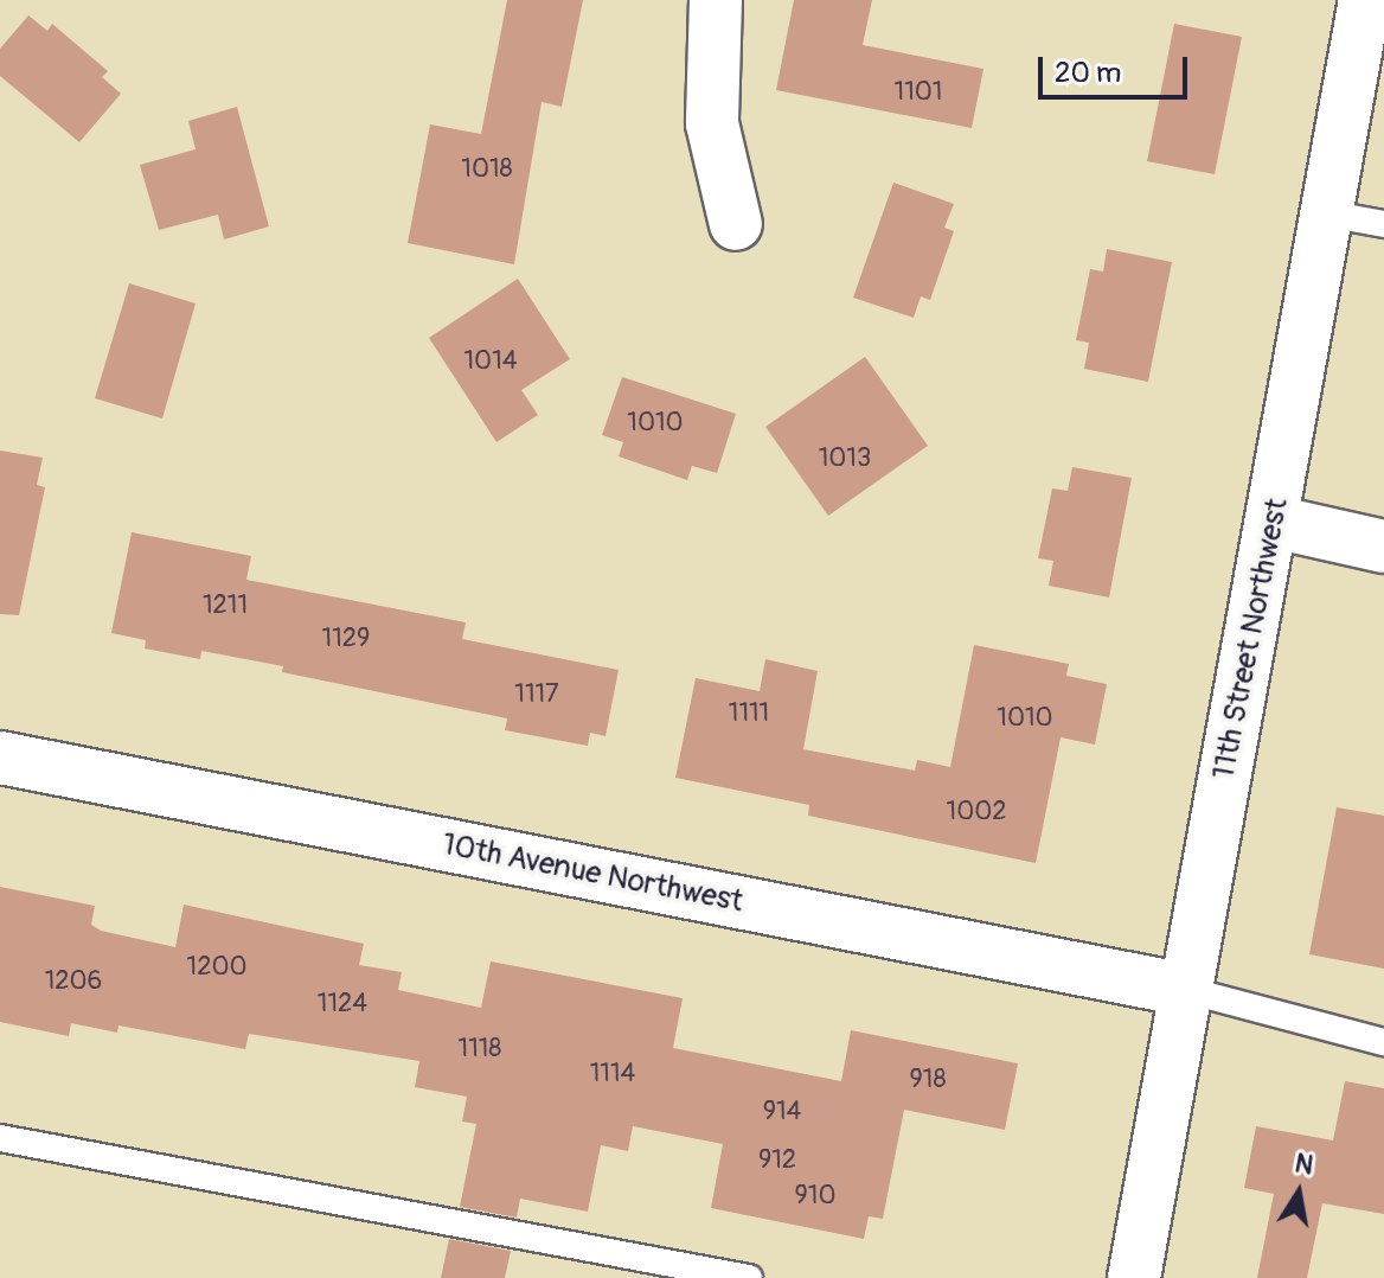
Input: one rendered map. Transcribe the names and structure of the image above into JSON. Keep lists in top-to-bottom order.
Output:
{
  "streets": {
    "street": ["11th Street Northwest", "10th Avenue Northwest"]
  },
  "crossings": [
    ["11th Street Northwest", "10th Avenue Northwest"]
  ],
  "house_numbers": [
    "1101",
    "1018",
    "1014",
    "1010",
    "1013",
    "1211",
    "1129",
    "1117",
    "1111",
    "1010",
    "1002",
    "1200",
    "1206",
    "1124",
    "1118",
    "1114",
    "918",
    "914",
    "912",
    "910"
  ],
  "scale_bar": "20 m",
  "north": "top"
}
